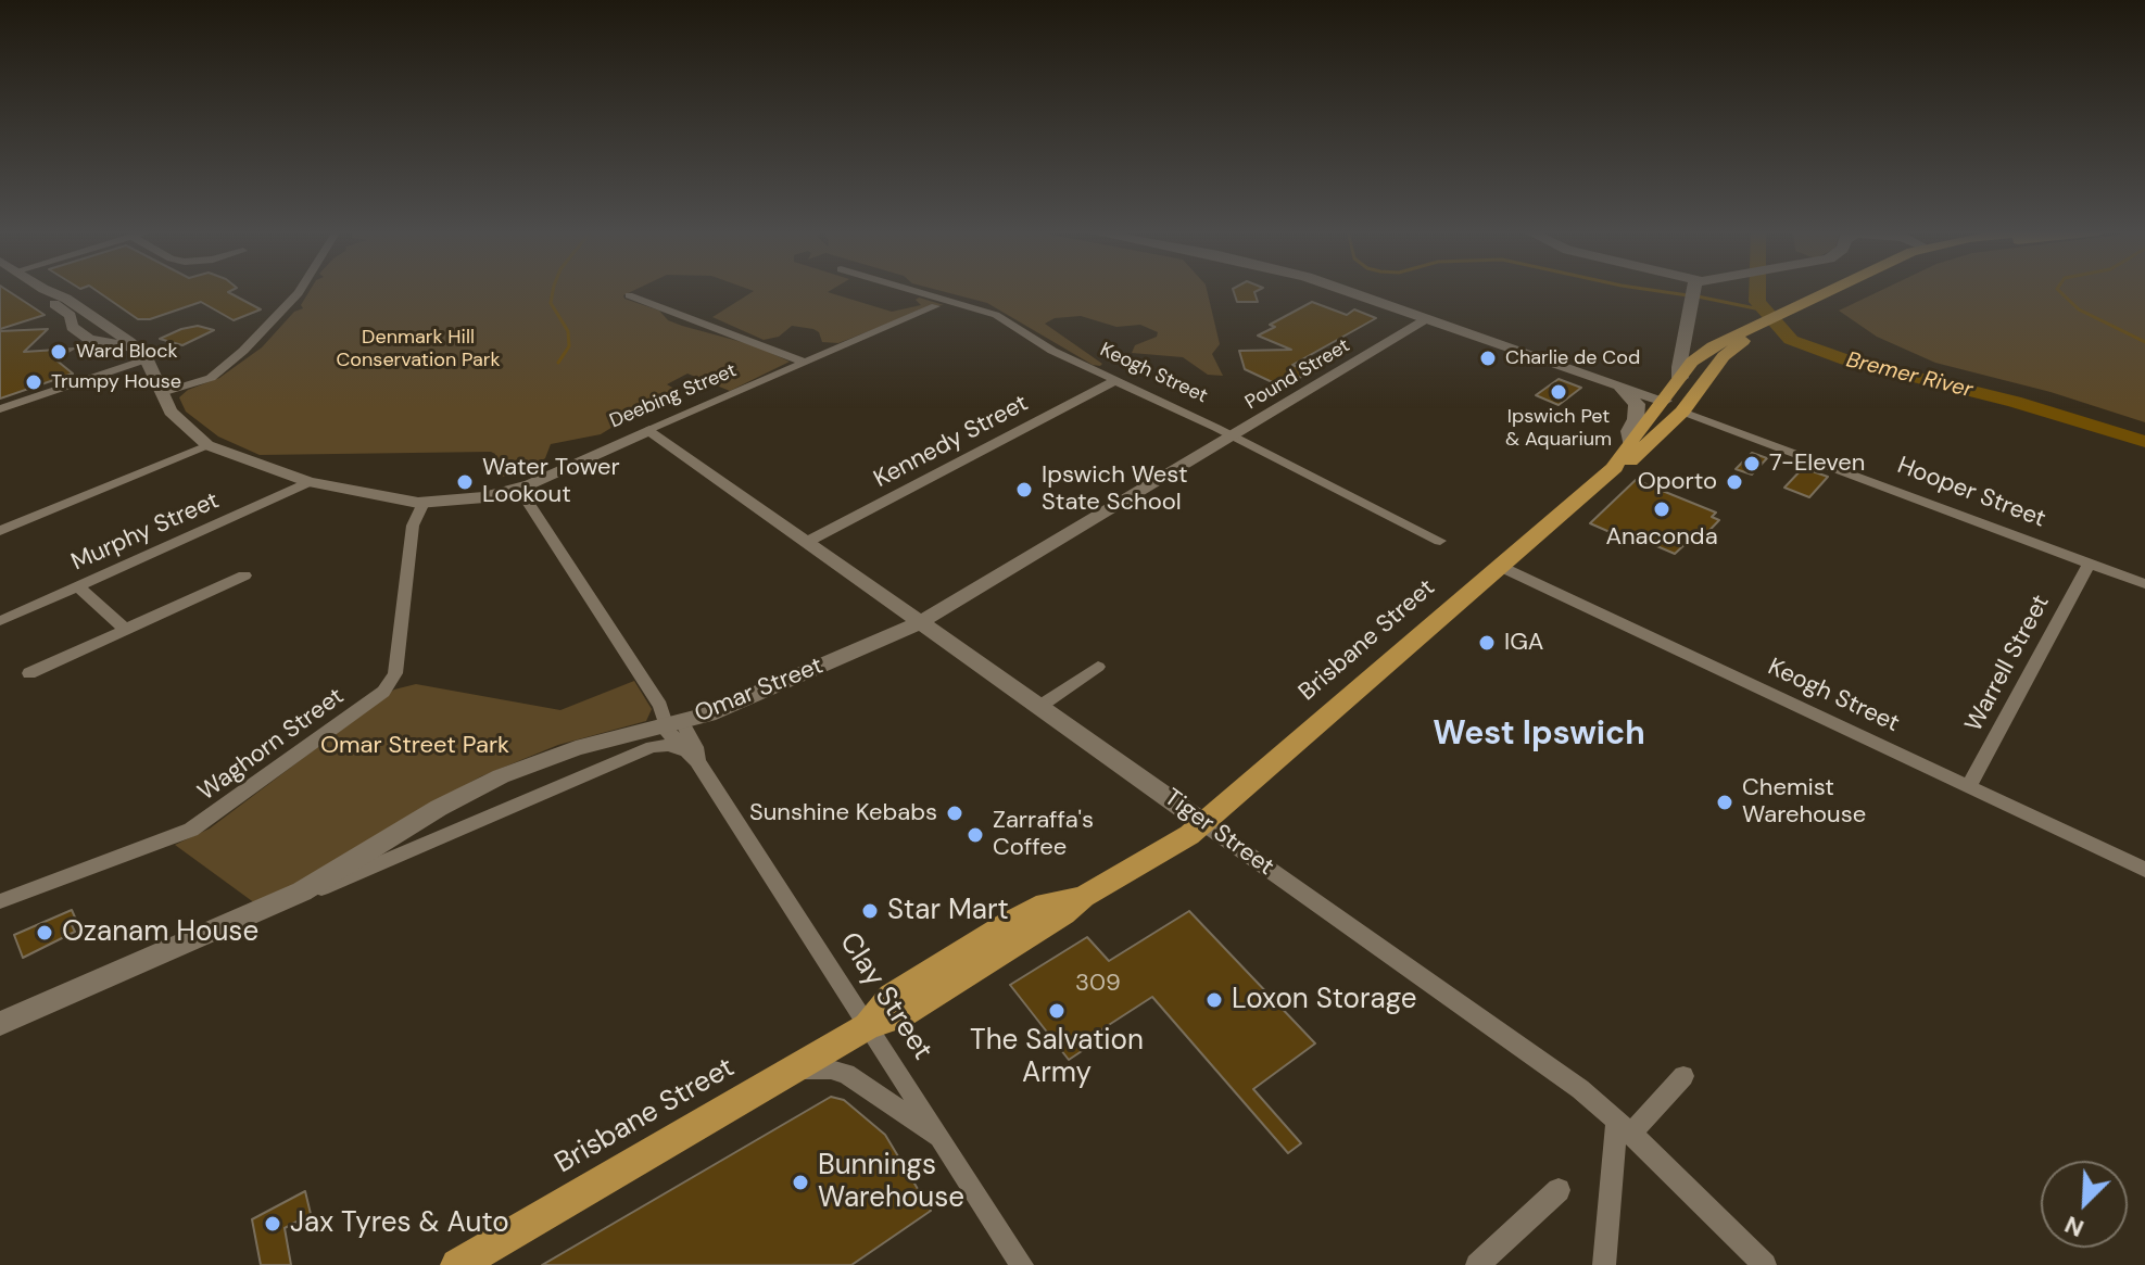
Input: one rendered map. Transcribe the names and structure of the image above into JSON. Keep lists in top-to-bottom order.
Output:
{
  "streets": {
    "main road": ["Hooper Street", "Brisbane Street"],
    "street": [
      "Keogh Street",
      "Pound Street",
      "Deebing Street",
      "Kennedy Street",
      "Murphy Street",
      "Warrell Street",
      "Omar Street",
      "Waghorn Street",
      "Tiger Street",
      "Clay Street"
    ]
  },
  "crossings": [
    ["Keogh Street", "Pound Street"],
    ["Keogh Street", "Kennedy Street"],
    ["Keogh Street", "Brisbane Street"],
    ["Keogh Street", "Warrell Street"],
    ["Keogh Street", "Omar Street"],
    ["Pound Street", "Hooper Street"],
    ["Pound Street", "Omar Street"],
    ["Deebing Street", "Murphy Street"],
    ["Deebing Street", "Waghorn Street"],
    ["Deebing Street", "Tiger Street"],
    ["Deebing Street", "Clay Street"],
    ["Kennedy Street", "Tiger Street"],
    ["Hooper Street", "Brisbane Street"],
    ["Hooper Street", "Warrell Street"],
    ["Brisbane Street", "Tiger Street"],
    ["Brisbane Street", "Clay Street"],
    ["Omar Street", "Tiger Street"],
    ["Omar Street", "Clay Street"]
  ],
  "districts": ["West Ipswich"],
  "water": ["Bremer River"],
  "parks": ["Denmark Hill Conservation Park", "Omar Street Park"],
  "places": [
    "Ward Block",
    "Charlie de Cod",
    "Trumpy House",
    "Ipswich Pet & Aquarium",
    "7-Eleven",
    "Water Tower Lookout",
    "Oporto",
    "Ipswich West State School",
    "Anaconda",
    "IGA",
    "Chemist Warehouse",
    "Sunshine Kebabs",
    "Zarraffa's Coffee",
    "Star Mart",
    "Ozanam House",
    "Loxon Storage",
    "The Salvation Army",
    "Bunnings Warehouse",
    "Jax Tyres & Auto"
  ],
  "house_numbers": ["309"],
  "north": "bottom left"
}
